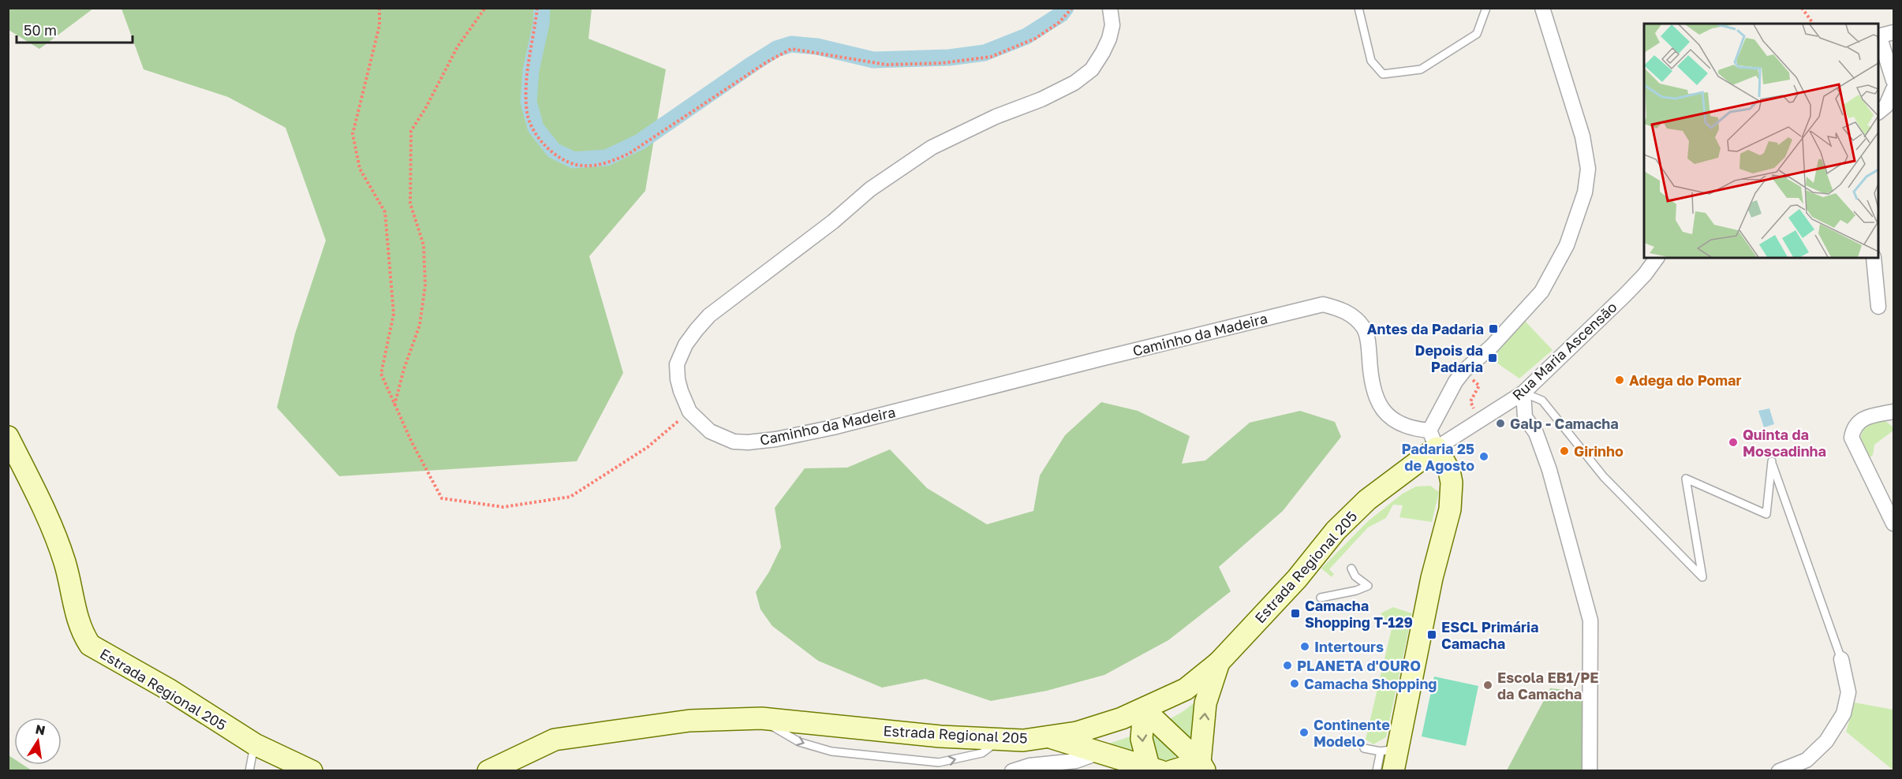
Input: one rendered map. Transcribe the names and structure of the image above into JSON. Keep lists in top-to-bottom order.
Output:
{
  "streets": {
    "main road": ["Estrada Regional 205"],
    "street": ["Caminho da Madeira", "Rua Maria Ascensão"]
  },
  "crossings": [
    ["Caminho da Madeira", "Rua Maria Ascensão"],
    ["Caminho da Madeira", "Estrada Regional 205"],
    ["Rua Maria Ascensão", "Estrada Regional 205"]
  ],
  "places": {
    "transit": [
      "Antes da Padaria",
      "Depois da Padaria",
      "Camacha Shopping T-129",
      "ESCL Primária Camacha"
    ],
    "other": [
      "Adega do Pomar",
      "Galp - Camacha",
      "Quinta da Moscadinha",
      "Girinho",
      "Padaria 25 de Agosto",
      "Intertours",
      "PLANETA d'OURO",
      "Camacha Shopping",
      "Escola EB1/PE da Camacha",
      "Continente Modelo"
    ]
  },
  "scale_bar": "50 m",
  "north": "top"
}
